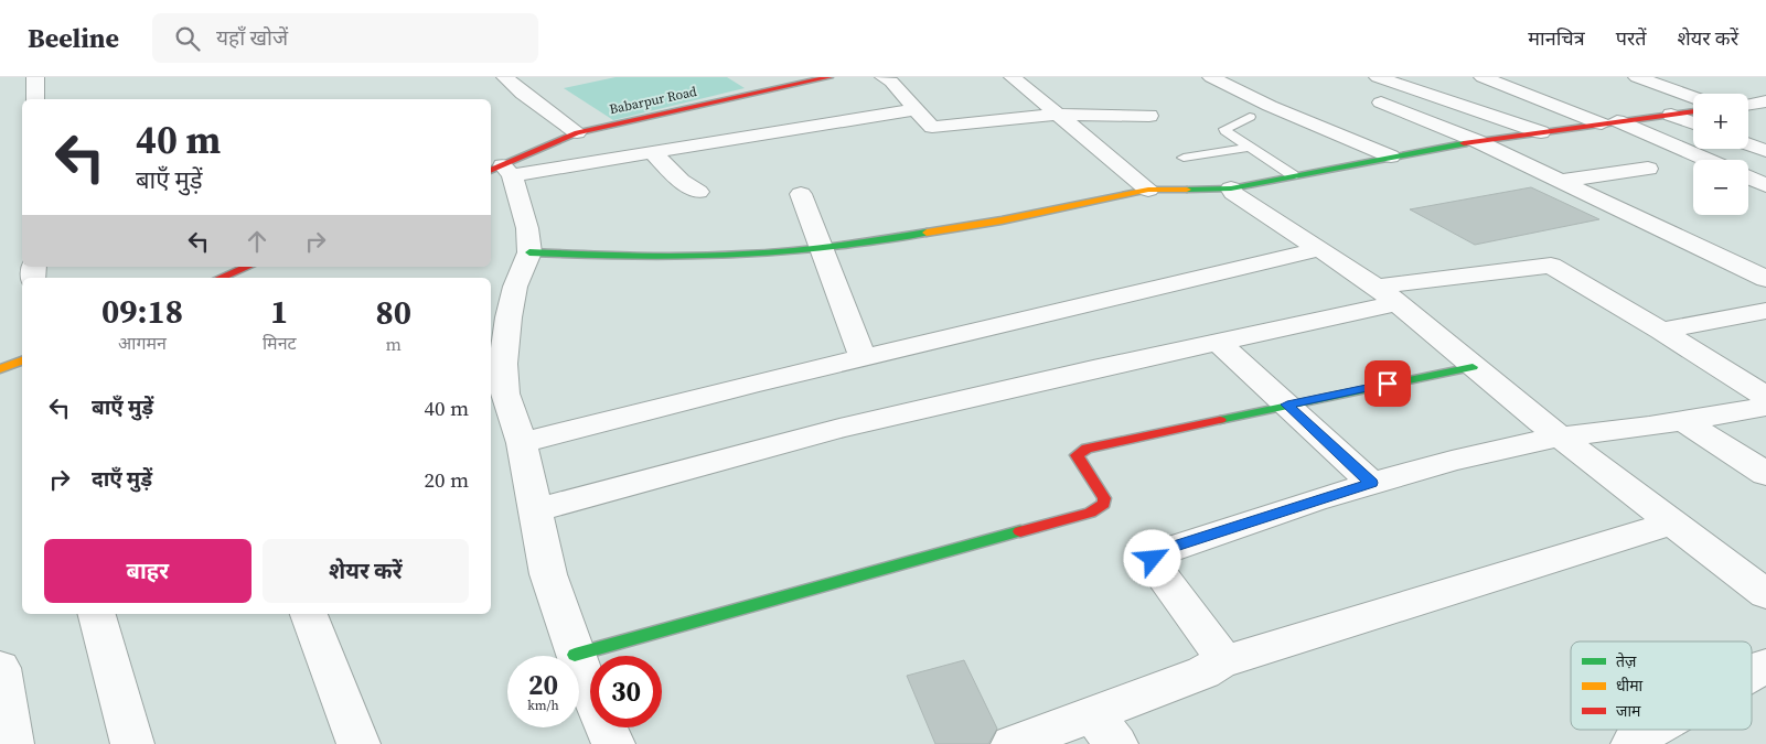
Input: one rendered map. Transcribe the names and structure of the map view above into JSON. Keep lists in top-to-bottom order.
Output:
{
  "streets": {
    "street": ["Babarpur Road"]
  },
  "legend": ["तेज़", "धीमा", "जाम"],
  "page": {
    "header": "Beeline",
    "search": "यहाँ खोजें",
    "nav": ["मानचित्र", "परतें", "शेयर करें"],
    "map_buttons": ["+", "−"],
    "turn": ["40 m", "बाएँ मुड़ें"],
    "eta": [
      "09:18",
      "आगमन",
      "1",
      "मिनट",
      "80",
      "m"
    ],
    "list": [
      {
        "name": "बाएँ मुड़ें",
        "value": "40 m"
      },
      {
        "name": "दाएँ मुड़ें",
        "value": "20 m"
      }
    ],
    "buttons": ["बाहर", "शेयर करें"],
    "speed": "20 km/h",
    "limit": "30"
  }
}
